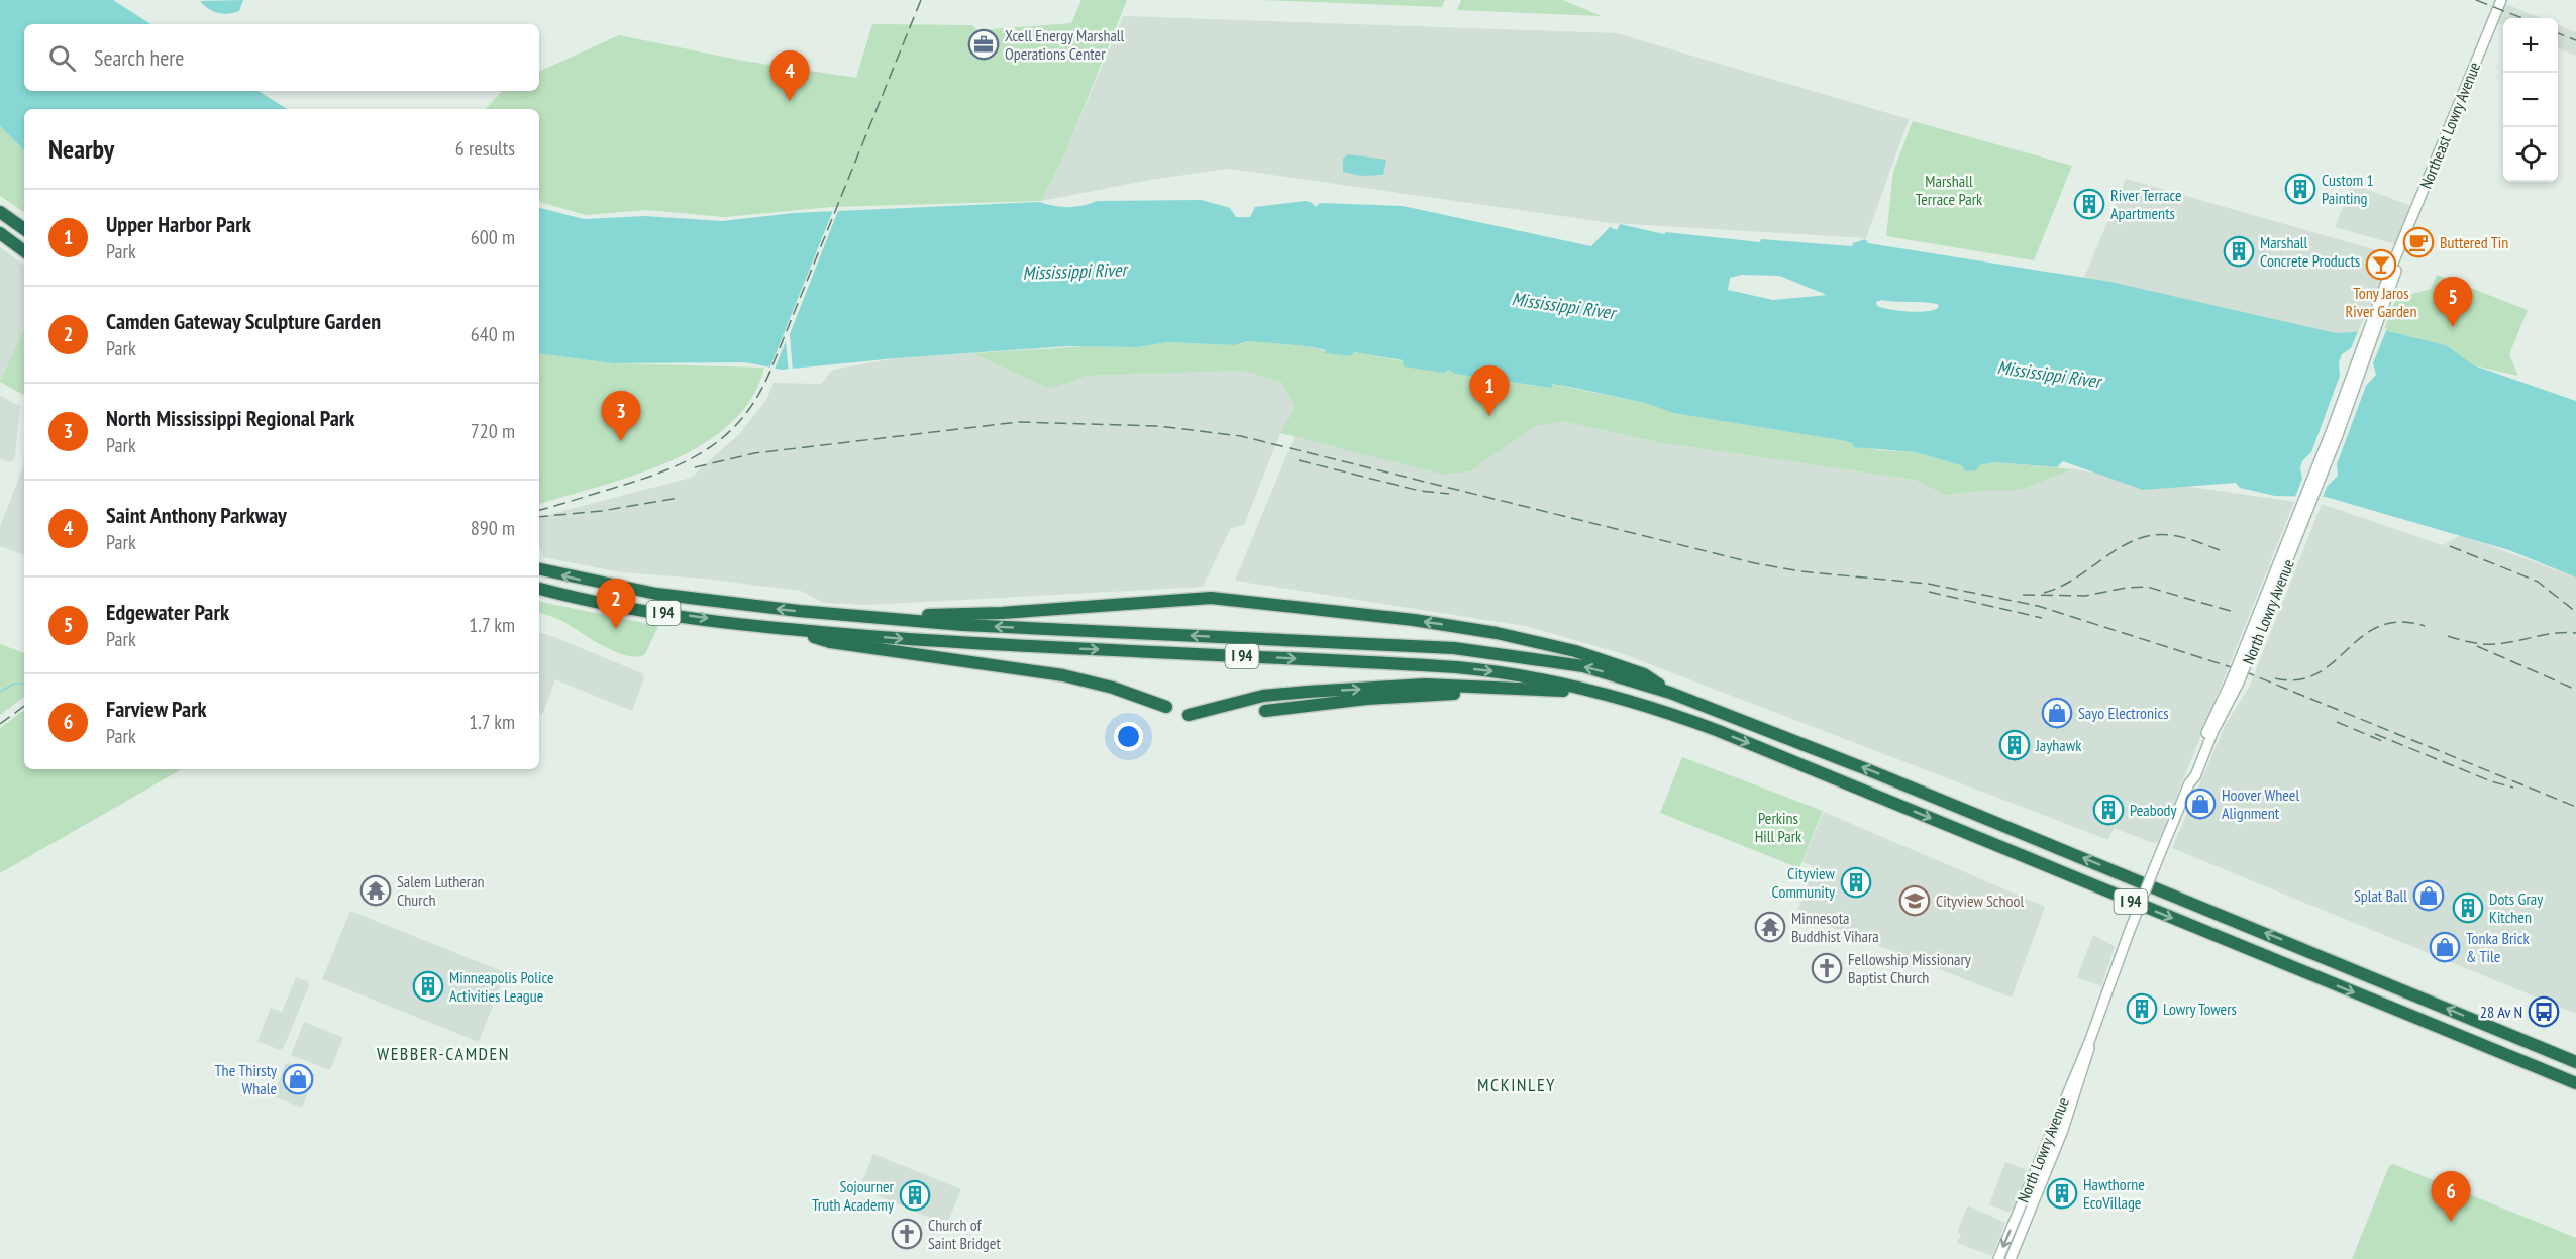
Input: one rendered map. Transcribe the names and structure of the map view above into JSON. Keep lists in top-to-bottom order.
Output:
{
  "streets": {
    "highway": ["I 94"],
    "main road": ["Northeast Lowry Avenue", "North Lowry Avenue"]
  },
  "crossings": [
    ["Northeast Lowry Avenue", "North Lowry Avenue"]
  ],
  "districts": ["WEBBER-CAMDEN", "MCKINLEY"],
  "water": ["Mississippi River"],
  "parks": ["Marshall Terrace Park", "Perkins Hill Park"],
  "places": {
    "office": ["Xcell Energy Marshall Operations Center"],
    "building": [
      "Custom 1 Painting",
      "River Terrace Apartments",
      "Marshall Concrete Products",
      "Jayhawk",
      "Peabody",
      "Cityview Community",
      "Dots Gray Kitchen",
      "Minneapolis Police Activities League",
      "Lowry Towers",
      "Hawthorne EcoVillage",
      "Sojourner Truth Academy"
    ],
    "cafe": ["Buttered Tin"],
    "bar": ["Tony Jaros River Garden"],
    "shop": [
      "Sayo Electronics",
      "Hoover Wheel Alignment",
      "Splat Ball",
      "Tonka Brick & Tile",
      "The Thirsty Whale"
    ],
    "temple": ["Salem Lutheran Church", "Minnesota Buddhist Vihara"],
    "school or university": ["Cityview School"],
    "church": ["Fellowship Missionary Baptist Church", "Church of Saint Bridget"],
    "bus stop": ["28 Av N"]
  },
  "page": {
    "map_buttons": ["+", "−"],
    "search": "Search here",
    "pins": [
      "4",
      "5",
      "1",
      "3",
      "2",
      "6"
    ],
    "heading": ["Nearby", "6 results"],
    "list": [
      {
        "mark": "1",
        "name": "Upper Harbor Park",
        "note": "Park",
        "value": "600 m"
      },
      {
        "mark": "2",
        "name": "Camden Gateway Sculpture Garden",
        "note": "Park",
        "value": "640 m"
      },
      {
        "mark": "3",
        "name": "North Mississippi Regional Park",
        "note": "Park",
        "value": "720 m"
      },
      {
        "mark": "4",
        "name": "Saint Anthony Parkway",
        "note": "Park",
        "value": "890 m"
      },
      {
        "mark": "5",
        "name": "Edgewater Park",
        "note": "Park",
        "value": "1.7 km"
      },
      {
        "mark": "6",
        "name": "Farview Park",
        "note": "Park",
        "value": "1.7 km"
      }
    ]
  }
}
